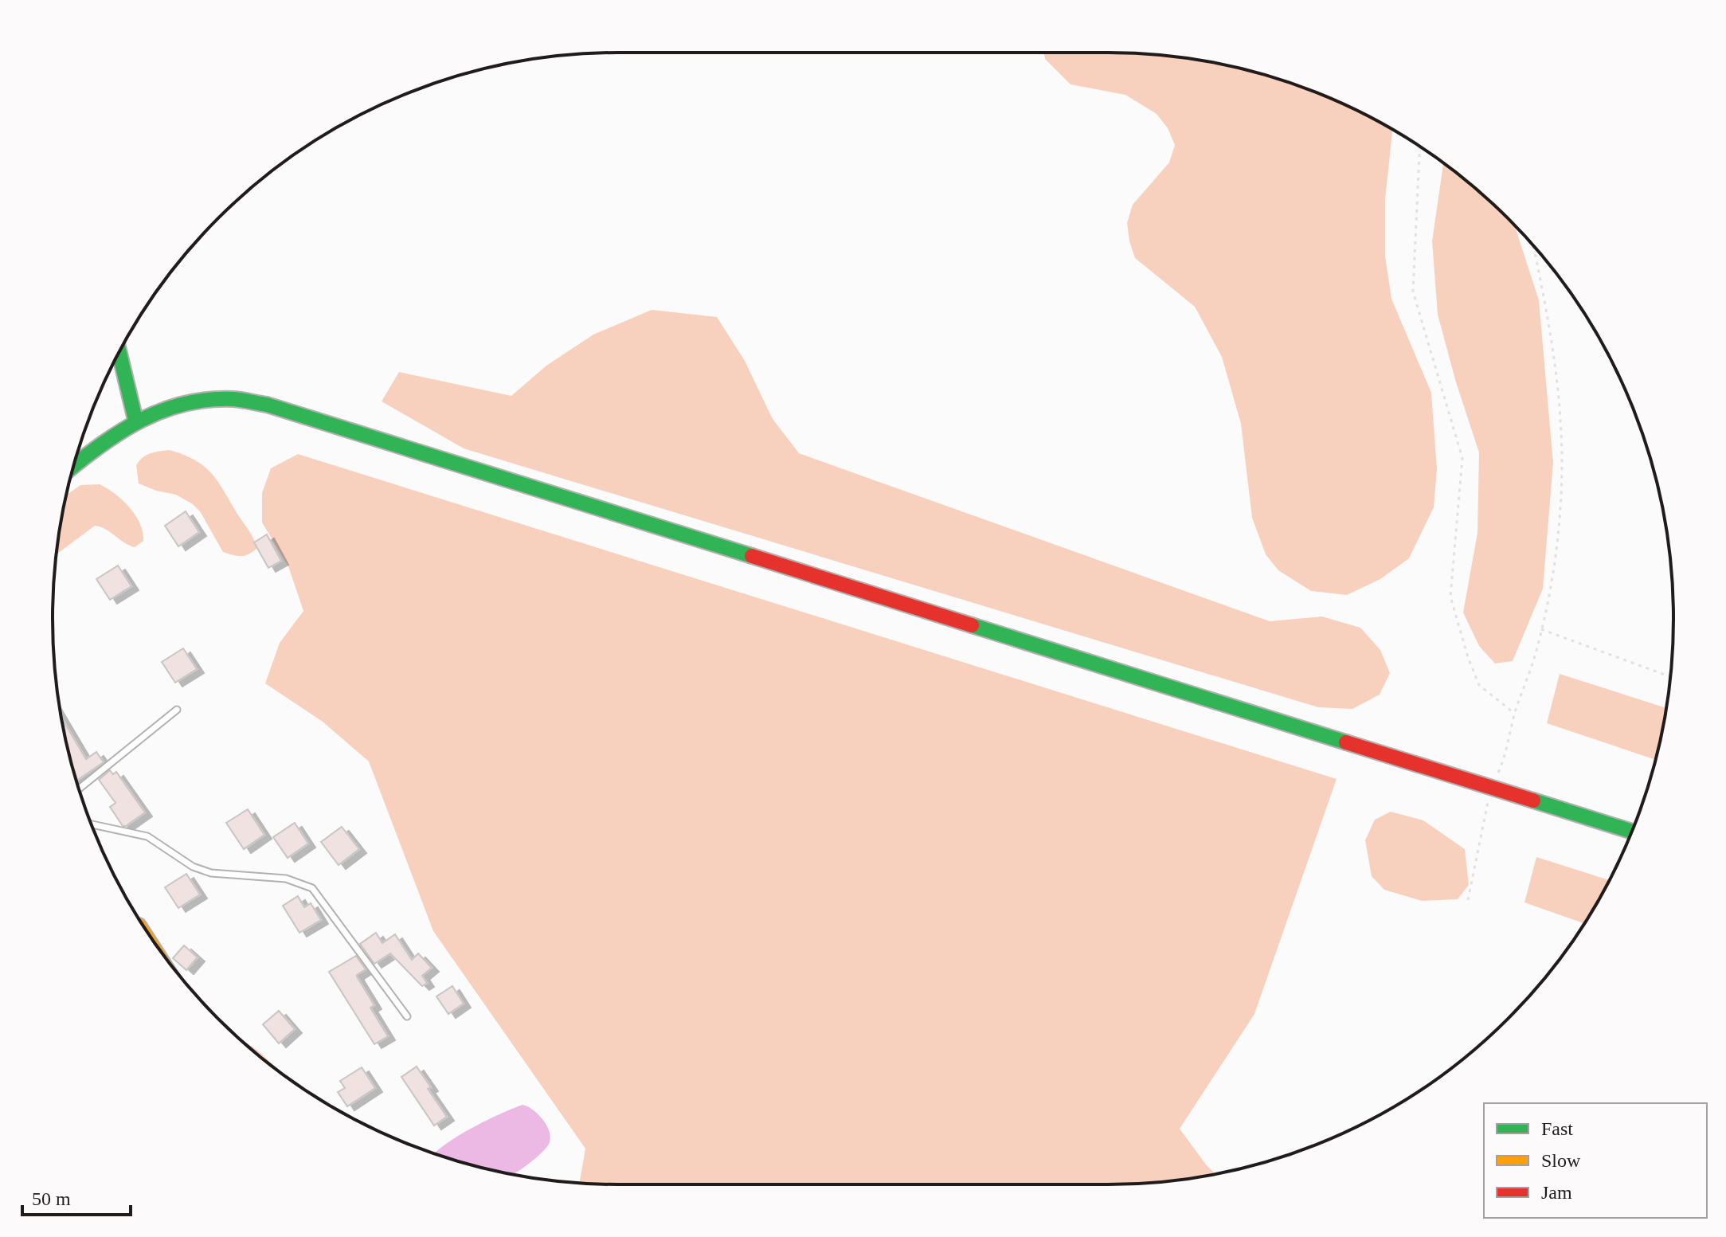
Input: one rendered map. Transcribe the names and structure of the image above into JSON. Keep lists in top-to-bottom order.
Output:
{
  "legend": ["Fast", "Slow", "Jam"],
  "scale_bar": "50 m"
}
